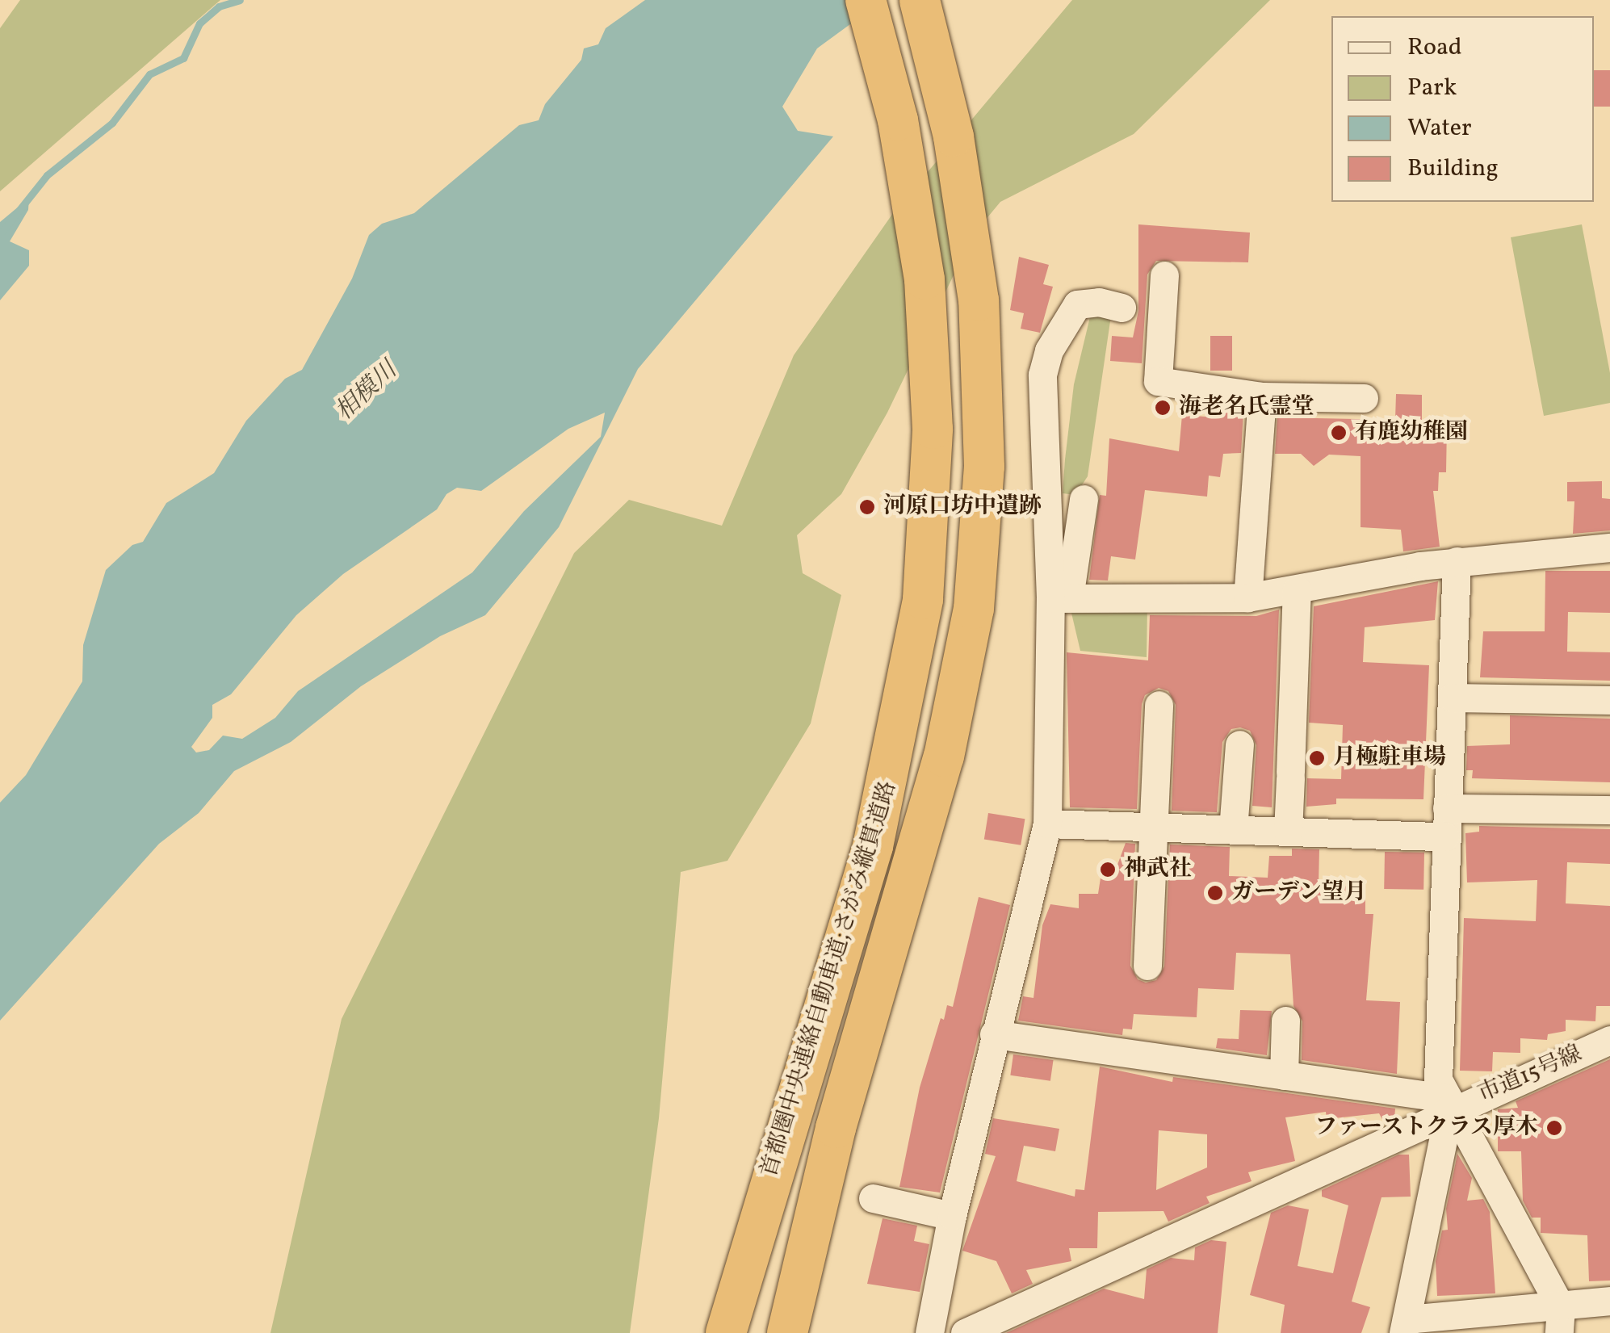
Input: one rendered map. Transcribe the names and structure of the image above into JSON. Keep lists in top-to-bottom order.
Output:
{
  "streets": {
    "highway": ["首都圏中央連絡自動車道;さがみ縦貫道路"],
    "street": ["市道15号線"]
  },
  "water": ["相模川"],
  "places": [
    "海老名氏霊堂",
    "有鹿幼稚園",
    "河原口坊中遺跡",
    "月極駐車場",
    "神武社",
    "ガーデン望月",
    "ファーストクラス厚木"
  ],
  "legend": [
    "Road",
    "Park",
    "Water",
    "Building"
  ]
}
